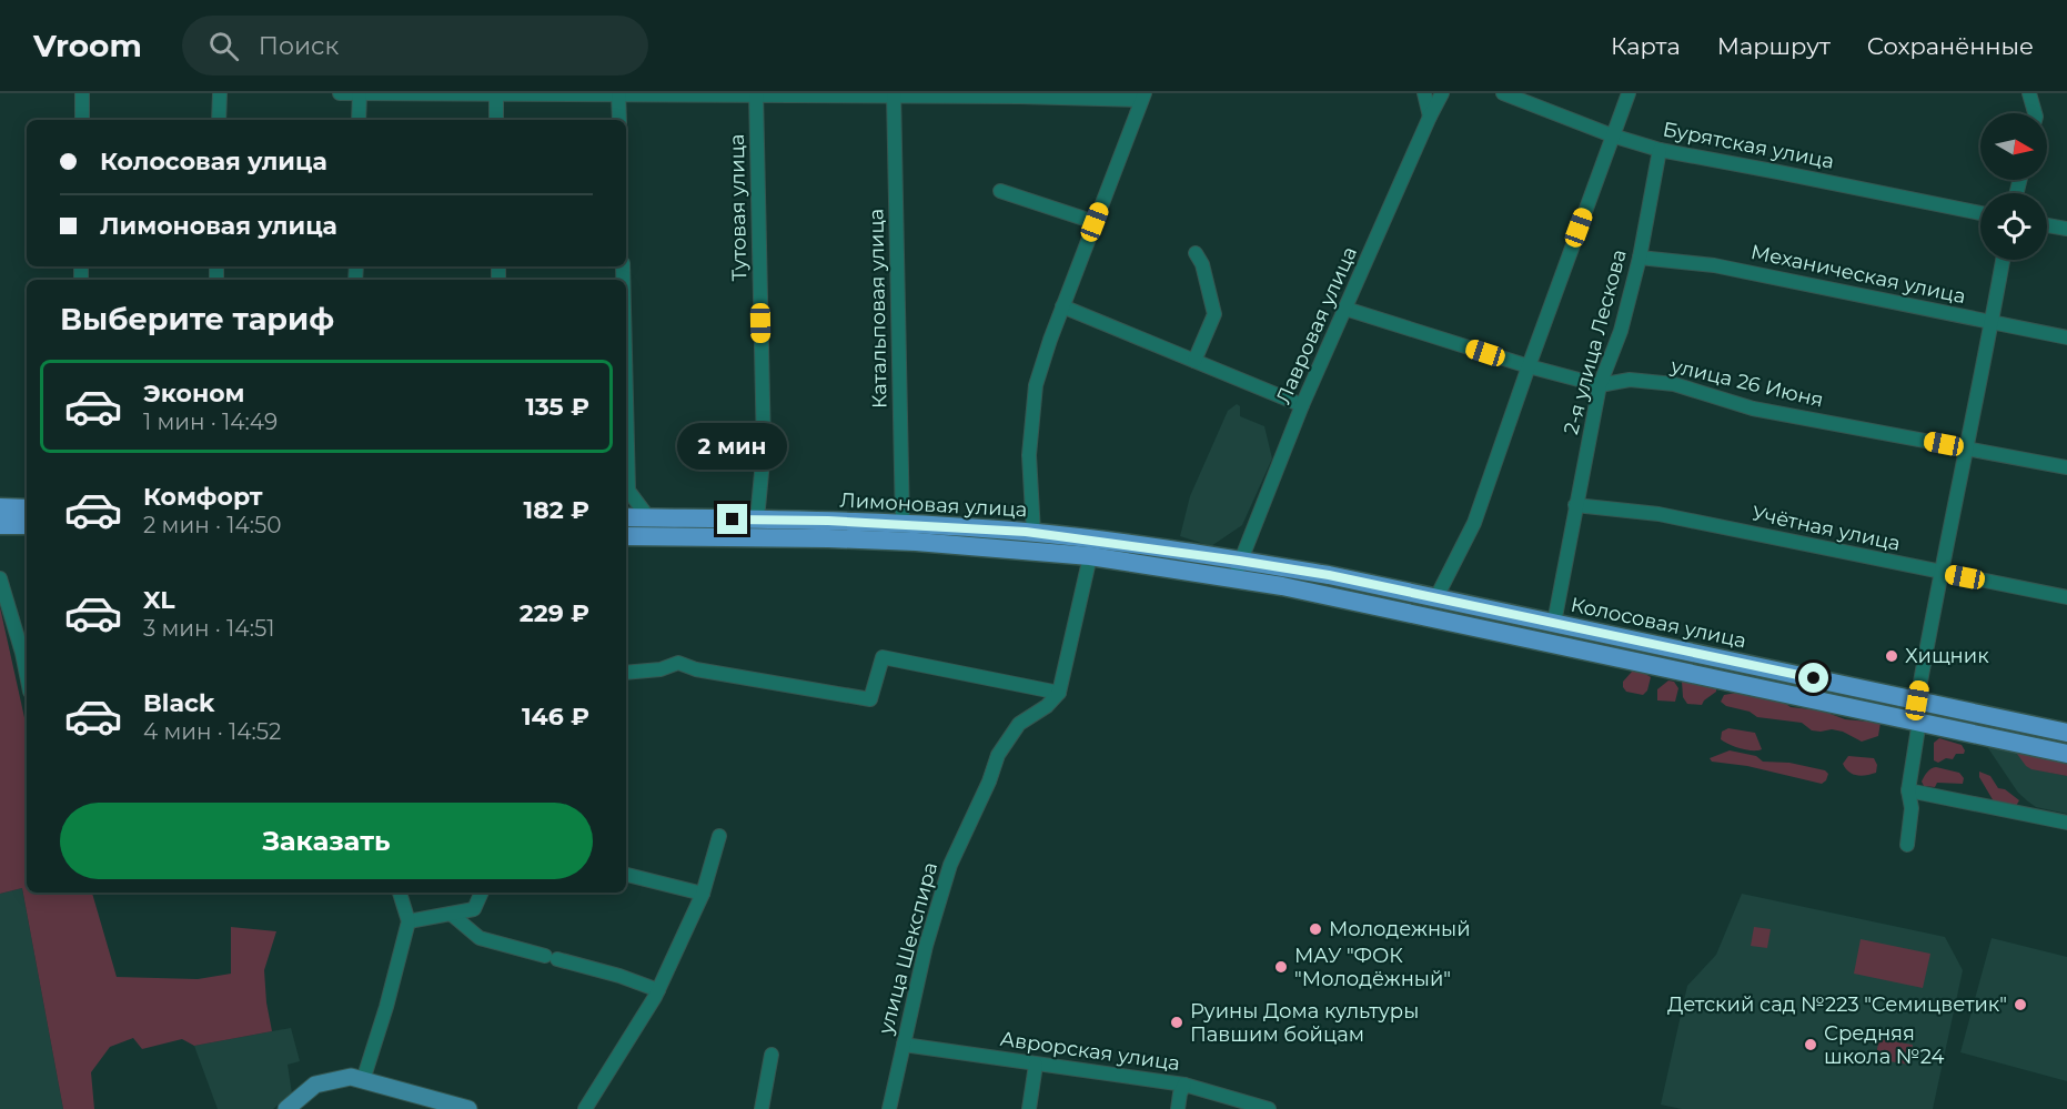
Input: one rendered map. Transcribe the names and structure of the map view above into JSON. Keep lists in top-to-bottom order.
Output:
{
  "streets": {
    "highway": ["Лимоновая улица", "Колосовая улица"],
    "street": [
      "Бурятская улица",
      "Тутовая улица",
      "Механическая улица",
      "Катальповая улица",
      "Лавровая улица",
      "2-я улица Лескова",
      "улица 26 Июня",
      "Учётная улица",
      "улица Шекспира",
      "Аврорская улица"
    ]
  },
  "crossings": [
    ["Бурятская улица", "2-я улица Лескова"],
    ["Тутовая улица", "Лимоновая улица"],
    ["Механическая улица", "2-я улица Лескова"],
    ["Катальповая улица", "Лимоновая улица"],
    ["Лавровая улица", "улица 26 Июня"],
    ["Лавровая улица", "Лимоновая улица"],
    ["Лавровая улица", "Колосовая улица"],
    ["2-я улица Лескова", "улица 26 Июня"],
    ["2-я улица Лескова", "Учётная улица"],
    ["2-я улица Лескова", "Колосовая улица"],
    ["Лимоновая улица", "Колосовая улица"],
    ["улица Шекспира", "Аврорская улица"]
  ],
  "places": [
    "Хищник",
    "Молодежный",
    "МАУ \"ФОК \"Молодёжный\"",
    "Детский сад №223 \"Семицветик\"",
    "Руины Дома культуры Павшим бойцам",
    "Средняя школа №24"
  ],
  "north": "right",
  "page": {
    "header": "Vroom",
    "search": "Поиск",
    "nav": ["Карта", "Маршрут", "Сохранённые"],
    "banner": ["Колосовая улица", "Лимоновая улица"],
    "heading": "Выберите тариф",
    "list": [
      {
        "name": "Эконом",
        "note": "1 мин · 14:49",
        "value": "135 ₽"
      },
      {
        "name": "Комфорт",
        "note": "2 мин · 14:50",
        "value": "182 ₽"
      },
      {
        "name": "XL",
        "note": "3 мин · 14:51",
        "value": "229 ₽"
      },
      {
        "name": "Black",
        "note": "4 мин · 14:52",
        "value": "146 ₽"
      }
    ],
    "bubble": "2 мин",
    "buttons": "Заказать"
  }
}
